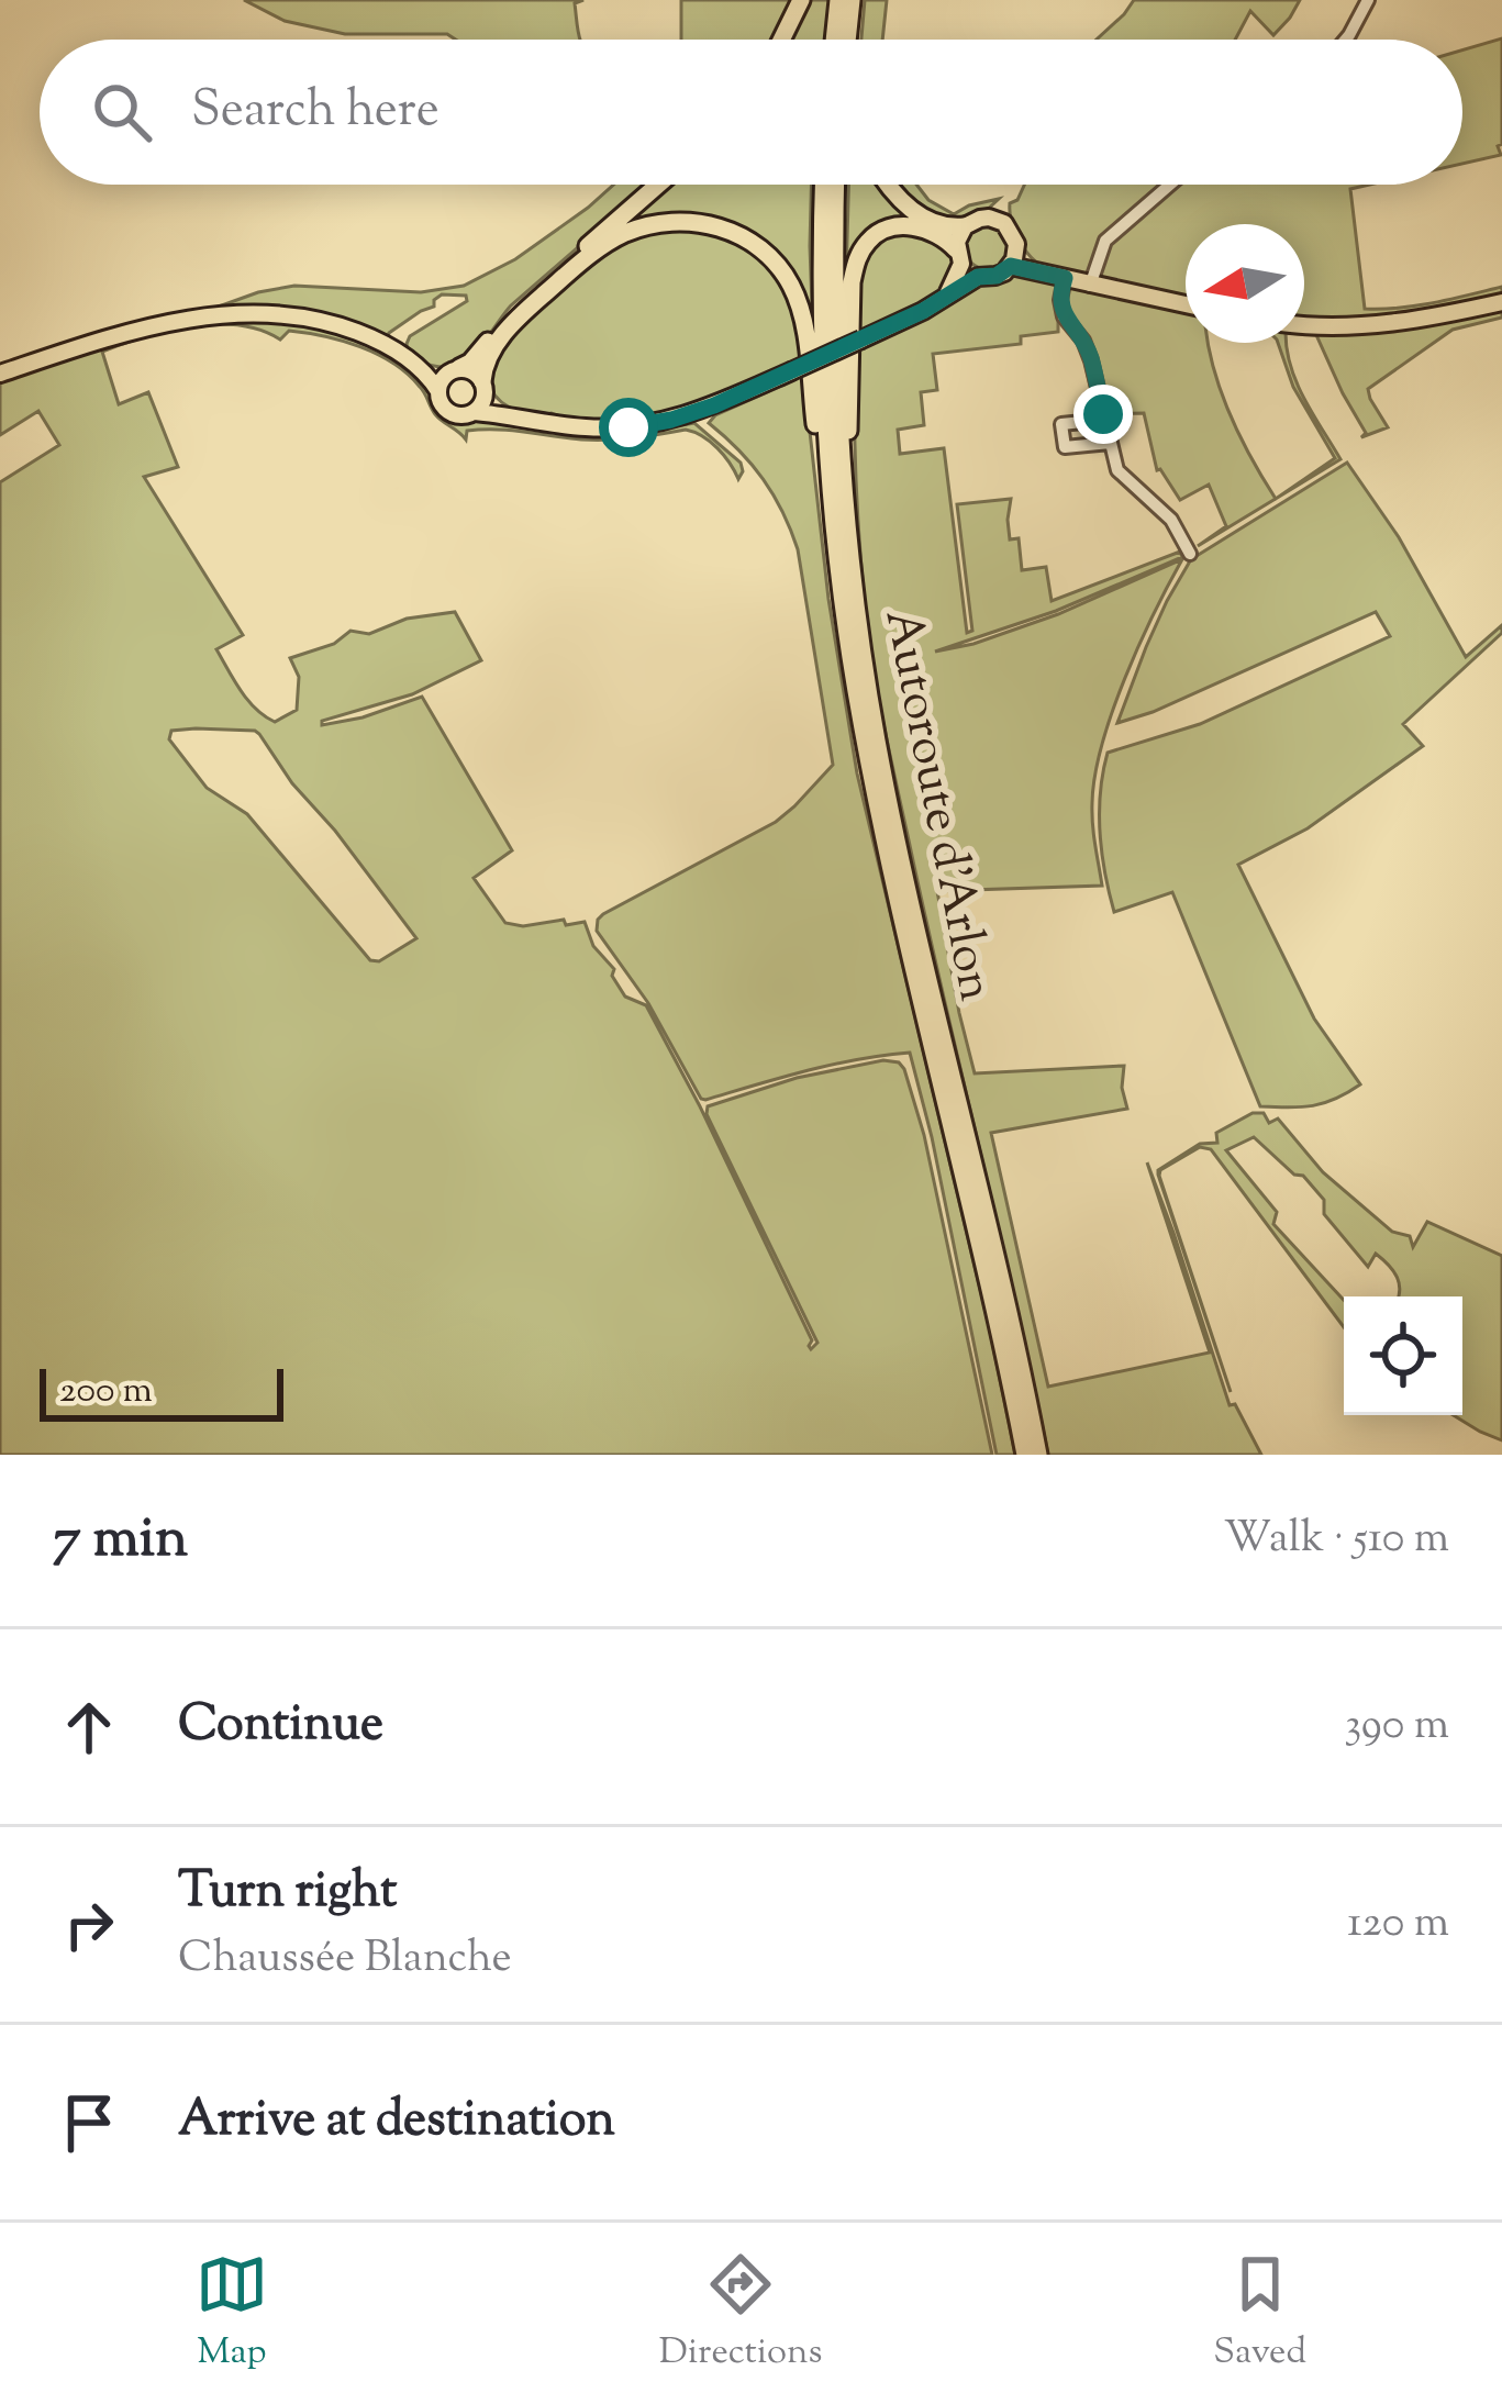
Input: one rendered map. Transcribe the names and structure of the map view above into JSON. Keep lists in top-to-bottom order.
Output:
{
  "streets": {
    "highway": ["Autoroute d'Arlon"]
  },
  "scale_bar": "200 m",
  "north": "left",
  "page": {
    "search": "Search here",
    "scale": "200 m",
    "heading": ["7 min", "Walk · 510 m"],
    "list": [
      ["Continue", "390 m"],
      ["Turn right", "Chaussée Blanche", "120 m"],
      "Arrive at destination"
    ],
    "nav": ["Map", "Directions", "Saved"]
  }
}
